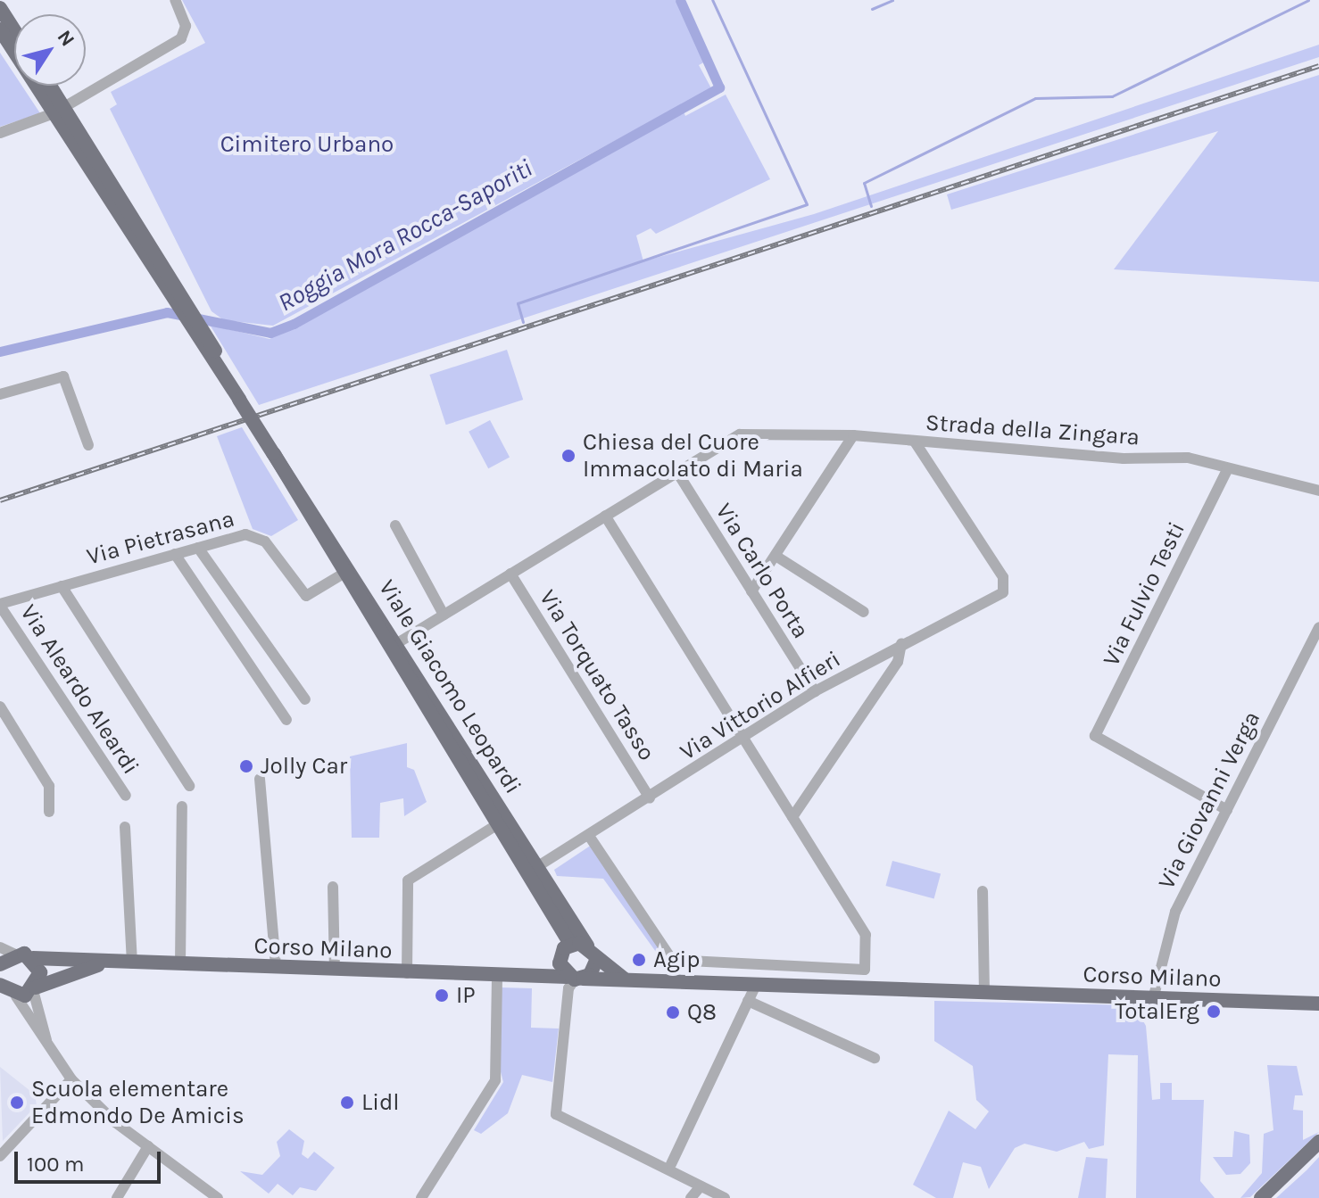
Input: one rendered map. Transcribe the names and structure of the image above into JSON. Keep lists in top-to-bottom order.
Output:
{
  "streets": {
    "main road": ["Viale Giacomo Leopardi", "Corso Milano"],
    "street": [
      "Strada della Zingara",
      "Via Pietrasana",
      "Via Carlo Porta",
      "Via Fulvio Testi",
      "Via Torquato Tasso",
      "Via Aleardo Aleardi",
      "Via Vittorio Alfieri",
      "Via Giovanni Verga"
    ]
  },
  "crossings": [
    ["Strada della Zingara", "Via Carlo Porta"],
    ["Strada della Zingara", "Via Fulvio Testi"],
    ["Strada della Zingara", "Via Vittorio Alfieri"],
    ["Via Pietrasana", "Viale Giacomo Leopardi"],
    ["Via Pietrasana", "Via Aleardo Aleardi"],
    ["Via Carlo Porta", "Via Vittorio Alfieri"],
    ["Via Fulvio Testi", "Via Giovanni Verga"],
    ["Via Torquato Tasso", "Via Vittorio Alfieri"],
    ["Viale Giacomo Leopardi", "Via Vittorio Alfieri"],
    ["Via Giovanni Verga", "Corso Milano"]
  ],
  "water": ["Roggia Mora Rocca-Saporiti"],
  "parks": ["Cimitero Urbano"],
  "places": [
    "Chiesa del Cuore Immacolato di Maria",
    "Jolly Car",
    "Agip",
    "IP",
    "TotalErg",
    "Q8",
    "Scuola elementare Edmondo De Amicis",
    "Lidl"
  ],
  "scale_bar": "100 m",
  "north": "top right"
}
